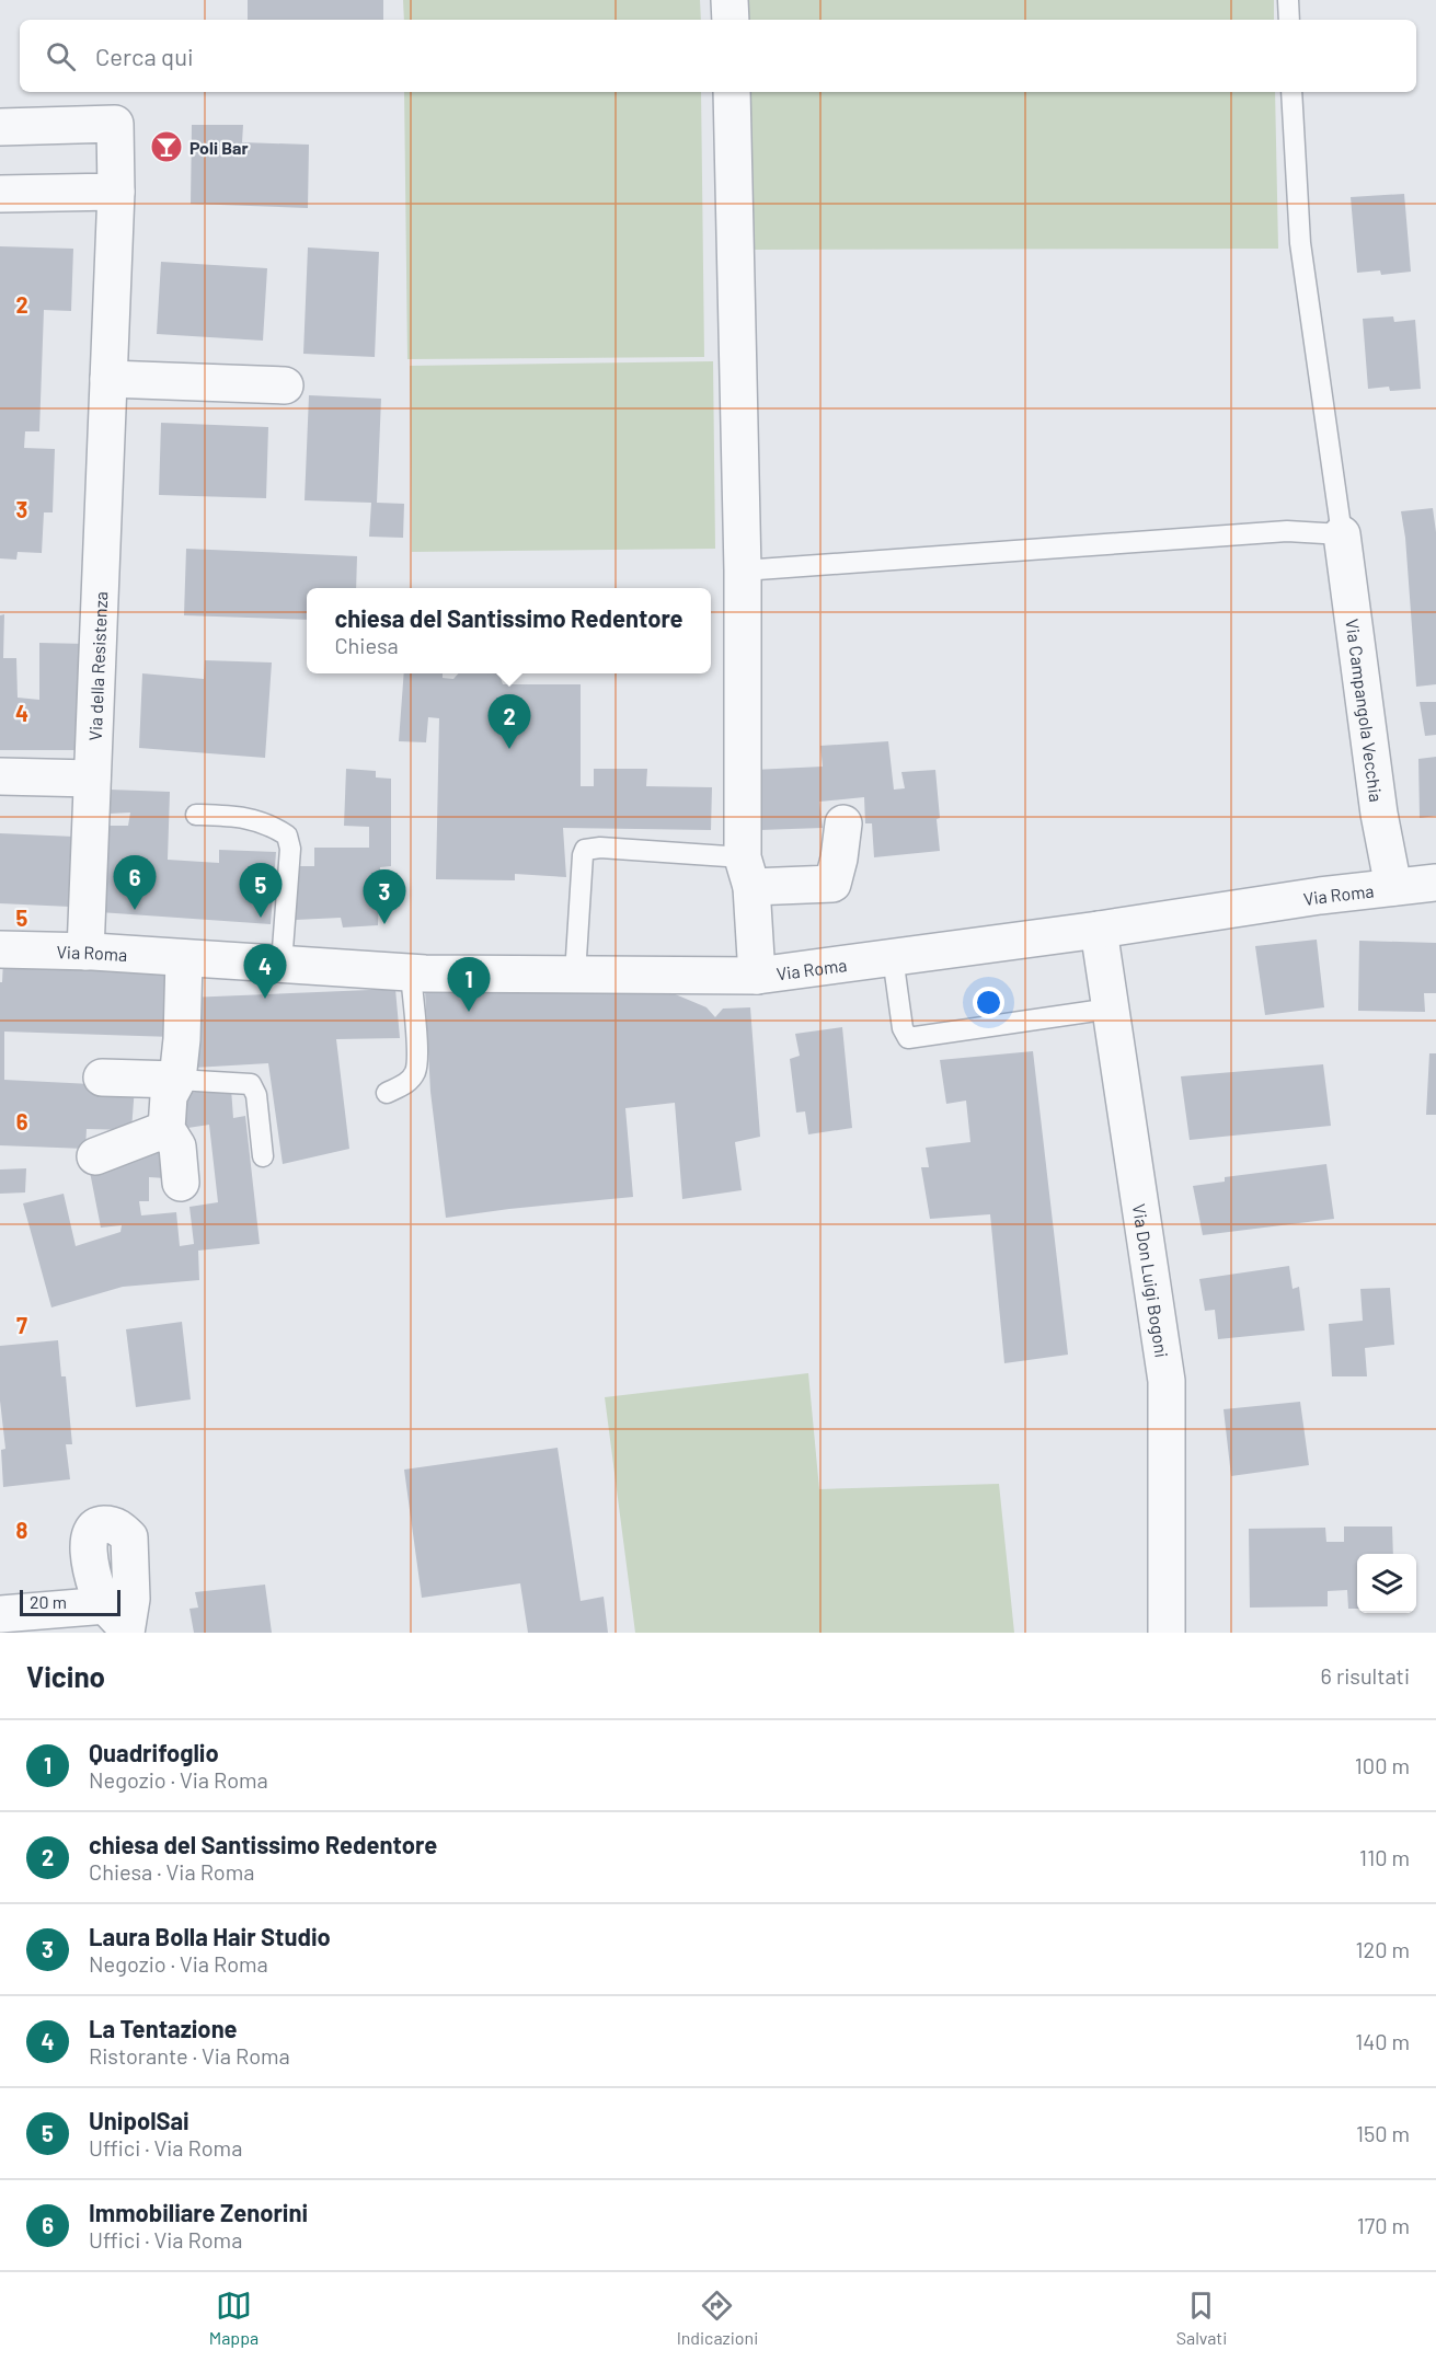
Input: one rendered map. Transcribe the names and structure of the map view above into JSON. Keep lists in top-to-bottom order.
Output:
{
  "streets": {
    "street": [
      "Via della Resistenza",
      "Via Campangola Vecchia",
      "Via Roma",
      "Via Don Luigi Bogoni"
    ]
  },
  "crossings": [
    ["Via della Resistenza", "Via Roma"],
    ["Via Campangola Vecchia", "Via Roma"],
    ["Via Roma", "Via Don Luigi Bogoni"]
  ],
  "places": {
    "bar": ["Poli Bar"]
  },
  "scale_bar": "20 m",
  "page": {
    "search": "Cerca qui",
    "popup": ["chiesa del Santissimo Redentore", "Chiesa"],
    "pins": [
      "2",
      "6",
      "5",
      "3",
      "4",
      "1"
    ],
    "scale": "20 m",
    "heading": ["Vicino", "6 risultati"],
    "list": [
      {
        "mark": "1",
        "name": "Quadrifoglio",
        "note": "Negozio · Via Roma",
        "value": "100 m"
      },
      {
        "mark": "2",
        "name": "chiesa del Santissimo Redentore",
        "note": "Chiesa · Via Roma",
        "value": "110 m"
      },
      {
        "mark": "3",
        "name": "Laura Bolla Hair Studio",
        "note": "Negozio · Via Roma",
        "value": "120 m"
      },
      {
        "mark": "4",
        "name": "La Tentazione",
        "note": "Ristorante · Via Roma",
        "value": "140 m"
      },
      {
        "mark": "5",
        "name": "UnipolSai",
        "note": "Uffici · Via Roma",
        "value": "150 m"
      },
      {
        "mark": "6",
        "name": "Immobiliare Zenorini",
        "note": "Uffici · Via Roma",
        "value": "170 m"
      }
    ],
    "nav": ["Mappa", "Indicazioni", "Salvati"]
  },
  "grid": {
    "rows": [
      "2",
      "3",
      "4",
      "5",
      "6",
      "7",
      "8"
    ]
  }
}
